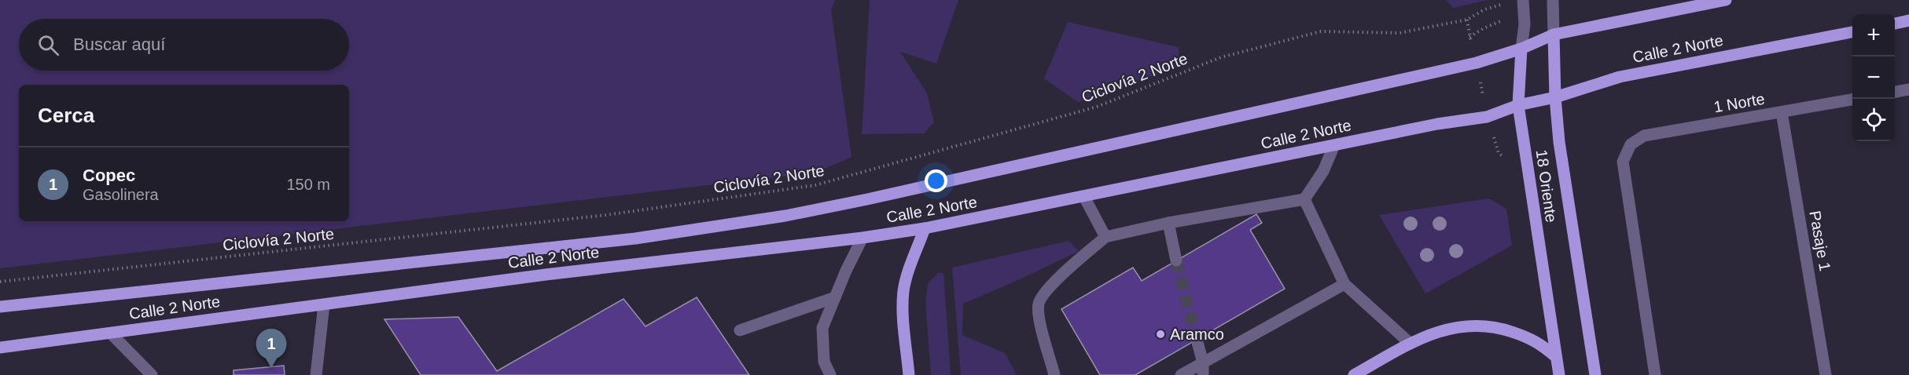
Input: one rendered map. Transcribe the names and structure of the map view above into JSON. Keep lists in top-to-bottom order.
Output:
{
  "streets": {
    "main road": ["Calle 2 Norte", "18 Oriente"],
    "street": ["1 Norte", "Pasaje 1"],
    "path": ["Ciclovía 2 Norte"]
  },
  "crossings": [
    ["Calle 2 Norte", "18 Oriente"],
    ["1 Norte", "Pasaje 1"]
  ],
  "places": ["Aramco"],
  "page": {
    "map_buttons": ["+", "−"],
    "search": "Buscar aquí",
    "heading": "Cerca",
    "list": [
      {
        "mark": "1",
        "name": "Copec",
        "note": "Gasolinera",
        "value": "150 m"
      }
    ],
    "pins": "1"
  }
}
